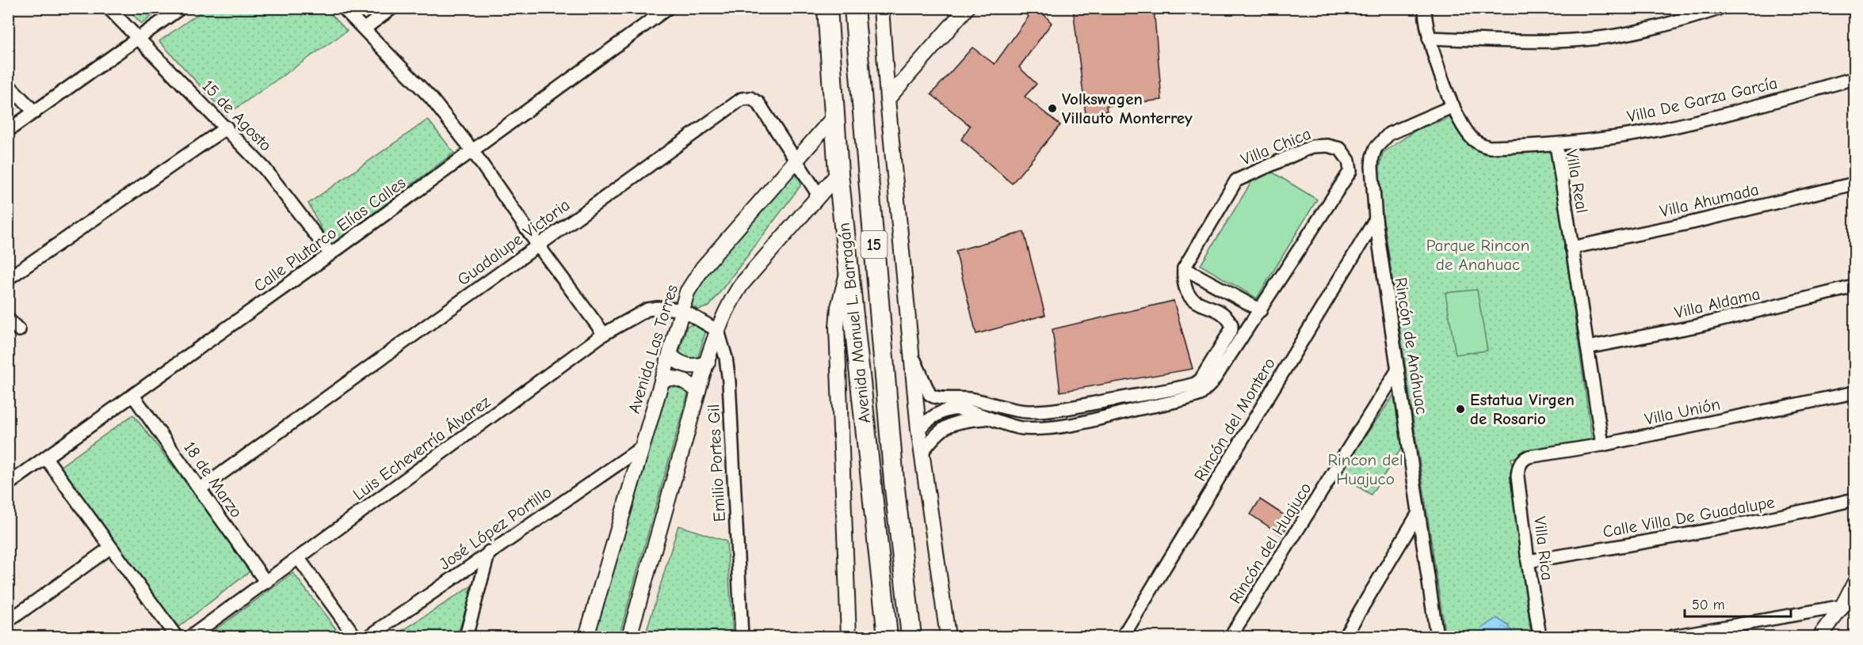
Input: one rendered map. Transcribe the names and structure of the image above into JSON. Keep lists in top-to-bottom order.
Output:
{
  "streets": {
    "highway": ["15", "Avenida Manuel L. Barragán"],
    "street": [
      "Villa De Garza García",
      "15 de Agosto",
      "Villa Chica",
      "Villa Real",
      "Villa Ahumada",
      "Calle Plutarco Elías Calles",
      "Guadalupe Victoria",
      "Villa Aldama",
      "Rincón de Anáhuac",
      "Avenida Las Torres",
      "Villa Unión",
      "Rincón del Montero",
      "Luis Echeverría Álvarez",
      "Emilio Portes Gil",
      "18 de Marzo",
      "Calle Villa De Guadalupe",
      "José López Portillo",
      "Rincón del Huajuco",
      "Villa Rica"
    ]
  },
  "crossings": [
    ["Villa De Garza García", "Villa Real"],
    ["15 de Agosto", "Calle Plutarco Elías Calles"],
    ["Villa Real", "Villa Ahumada"],
    ["Villa Real", "Villa Aldama"],
    ["Villa Real", "Rincón de Anáhuac"],
    ["Villa Real", "Villa Unión"],
    ["Calle Plutarco Elías Calles", "18 de Marzo"],
    ["Guadalupe Victoria", "Avenida Las Torres"],
    ["Guadalupe Victoria", "18 de Marzo"],
    ["Avenida Manuel L. Barragán", "Avenida Las Torres"],
    ["Rincón de Anáhuac", "Rincón del Montero"],
    ["Rincón de Anáhuac", "Rincón del Huajuco"],
    ["Avenida Las Torres", "Luis Echeverría Álvarez"],
    ["Avenida Las Torres", "José López Portillo"],
    ["Villa Unión", "Villa Rica"],
    ["Luis Echeverría Álvarez", "18 de Marzo"],
    ["Calle Villa De Guadalupe", "Villa Rica"]
  ],
  "parks": ["Parque Rincon de Anahuac", "Rincon del Huajuco"],
  "places": ["Volkswagen Villauto Monterrey", "Estatua Virgen de Rosario"],
  "scale_bar": "50 m"
}
